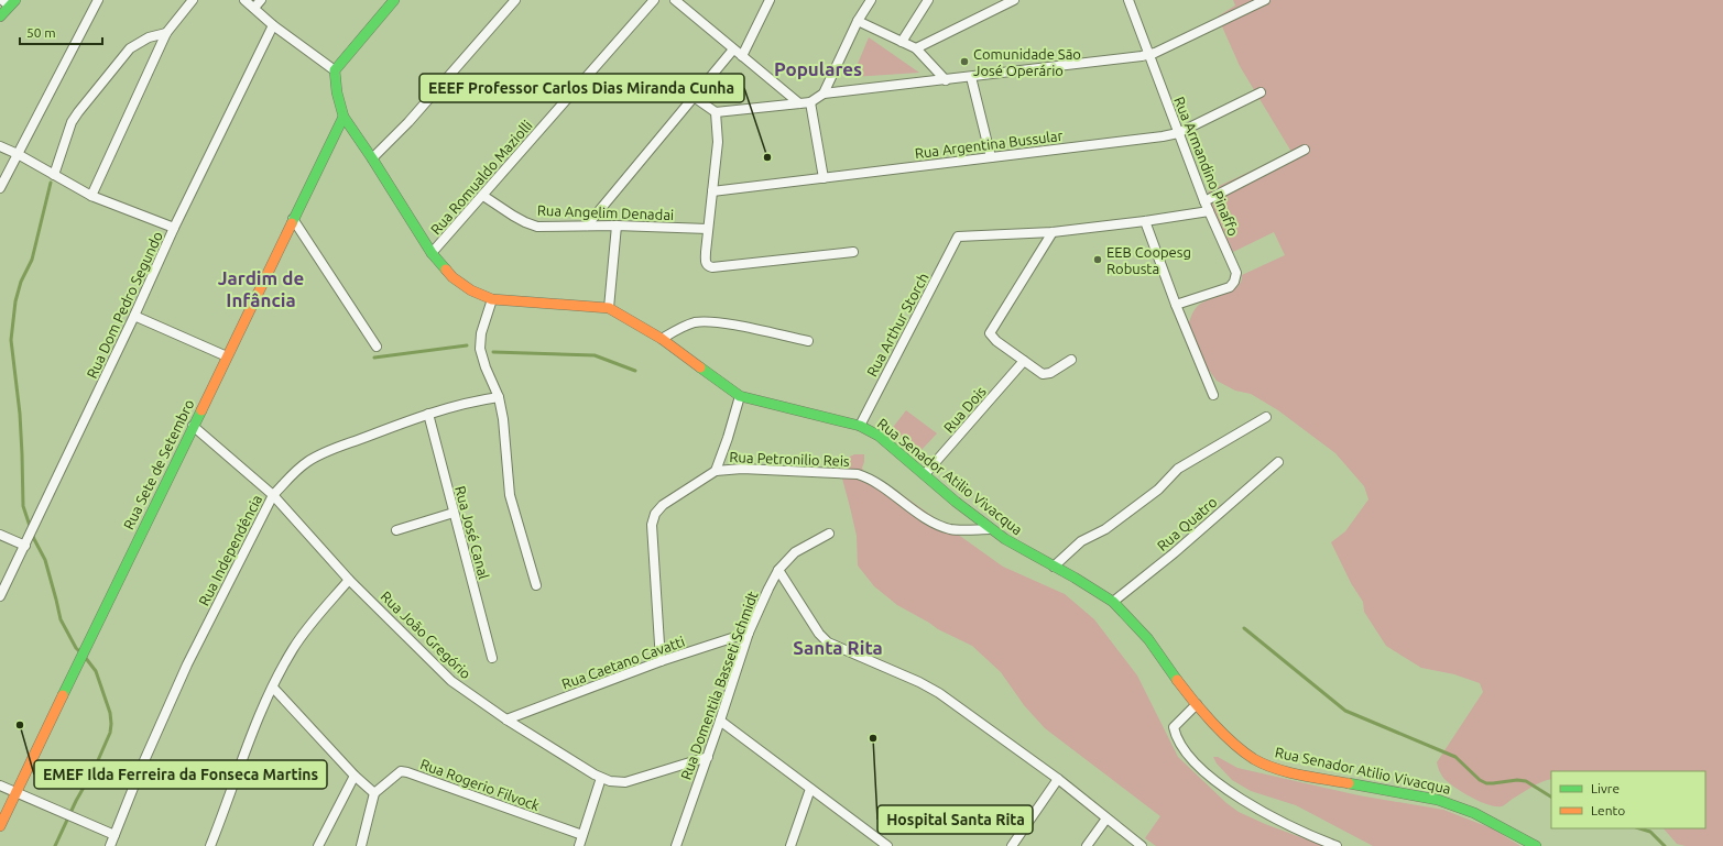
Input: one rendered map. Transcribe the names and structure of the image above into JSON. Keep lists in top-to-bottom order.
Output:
{
  "streets": {
    "street": [
      "Rua Argentina Bussular",
      "Rua Armandino Pinaffo",
      "Rua Romualdo Maziolli",
      "Rua Angelim Denadai",
      "Rua Dom Pedro Segundo",
      "Rua Arthur Storch",
      "Rua Dois",
      "Rua Petronilio Reis",
      "Rua Sete de Setembro",
      "Rua Senador Atilio Vivacqua",
      "Rua Quatro",
      "Rua José Canal",
      "Rua Independência",
      "Rua João Gregório",
      "Rua Caetano Cavatti",
      "Rua Domentila Basseti Schmidt",
      "Rua Rogerio Filvock"
    ]
  },
  "crossings": [
    ["Rua Argentina Bussular", "Rua Armandino Pinaffo"],
    ["Rua Romualdo Maziolli", "Rua Angelim Denadai"],
    ["Rua Romualdo Maziolli", "Rua Senador Atilio Vivacqua"],
    ["Rua Arthur Storch", "Rua Senador Atilio Vivacqua"],
    ["Rua Dois", "Rua Senador Atilio Vivacqua"],
    ["Rua Petronilio Reis", "Rua Senador Atilio Vivacqua"],
    ["Rua Petronilio Reis", "Rua Caetano Cavatti"],
    ["Rua Sete de Setembro", "Rua Senador Atilio Vivacqua"],
    ["Rua Sete de Setembro", "Rua João Gregório"],
    ["Rua Senador Atilio Vivacqua", "Rua Quatro"],
    ["Rua José Canal", "Rua Independência"],
    ["Rua Independência", "Rua João Gregório"],
    ["Rua João Gregório", "Rua Caetano Cavatti"],
    ["Rua João Gregório", "Rua Domentila Basseti Schmidt"],
    ["Rua Caetano Cavatti", "Rua Domentila Basseti Schmidt"]
  ],
  "districts": ["Populares", "Jardim de Infância", "Santa Rita"],
  "places": [
    "Comunidade São José Operário",
    "EEEF Professor Carlos Dias Miranda Cunha",
    "EEB Coopesg Robusta",
    "EMEF Ilda Ferreira da Fonseca Martins",
    "Hospital Santa Rita"
  ],
  "legend": ["Livre", "Lento"],
  "scale_bar": "50 m"
}
